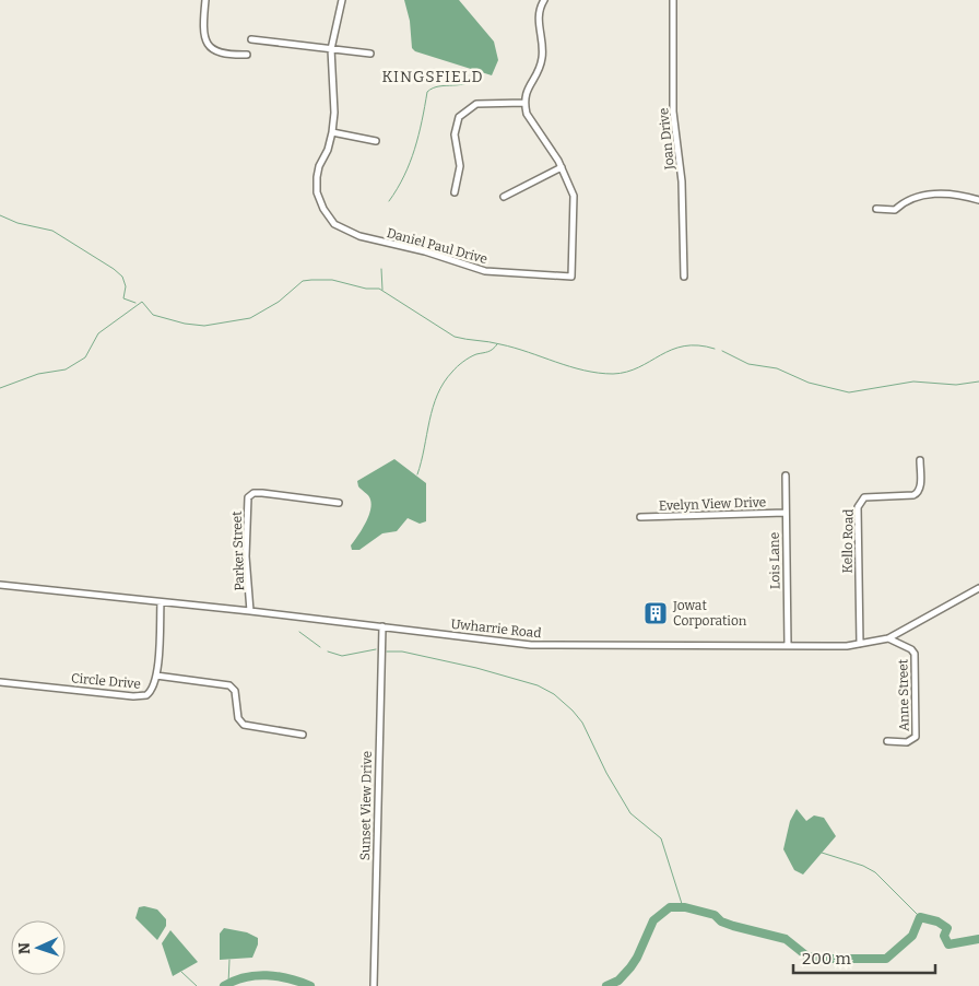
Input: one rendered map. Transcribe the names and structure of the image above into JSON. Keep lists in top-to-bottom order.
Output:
{
  "streets": {
    "street": [
      "Joan Drive",
      "Daniel Paul Drive",
      "Evelyn View Drive",
      "Kello Road",
      "Parker Street",
      "Lois Lane",
      "Uwharrie Road",
      "Circle Drive",
      "Anne Street",
      "Sunset View Drive"
    ]
  },
  "crossings": [
    ["Evelyn View Drive", "Lois Lane"],
    ["Kello Road", "Uwharrie Road"],
    ["Parker Street", "Uwharrie Road"],
    ["Lois Lane", "Uwharrie Road"],
    ["Uwharrie Road", "Circle Drive"],
    ["Uwharrie Road", "Anne Street"],
    ["Uwharrie Road", "Sunset View Drive"]
  ],
  "districts": ["KINGSFIELD"],
  "places": {
    "building": ["Jowat Corporation"]
  },
  "scale_bar": "200 m",
  "north": "left"
}
